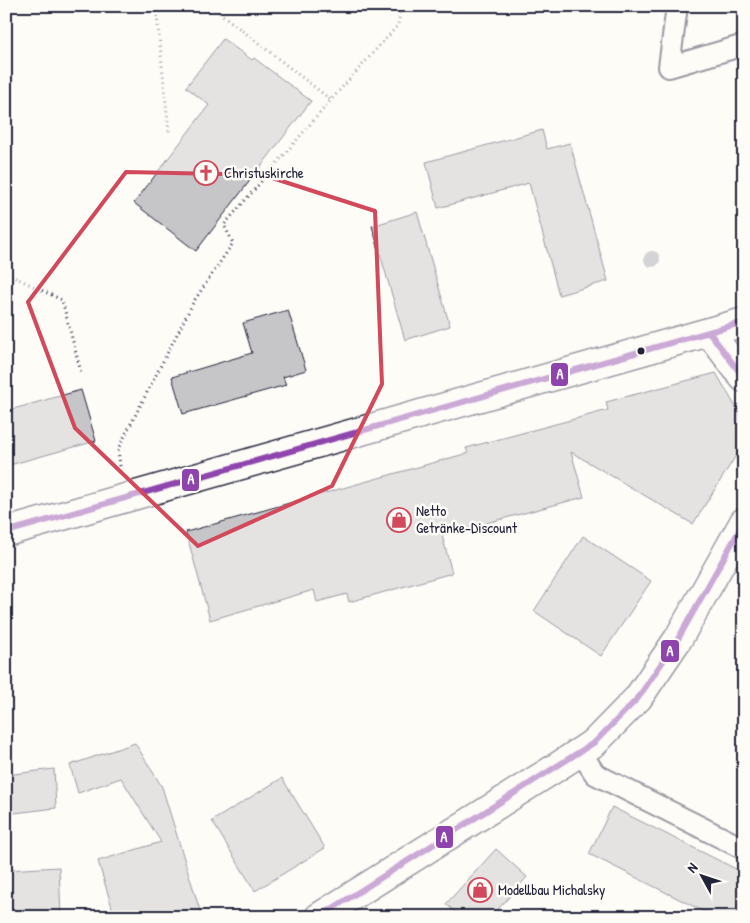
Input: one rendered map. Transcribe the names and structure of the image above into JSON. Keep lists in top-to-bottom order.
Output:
{
  "places": {
    "church": ["Christuskirche"],
    "shop": ["Netto Getränke-Discount", "Modellbau Michalsky"]
  },
  "lines": ["transit line A"],
  "north": "top left"
}
